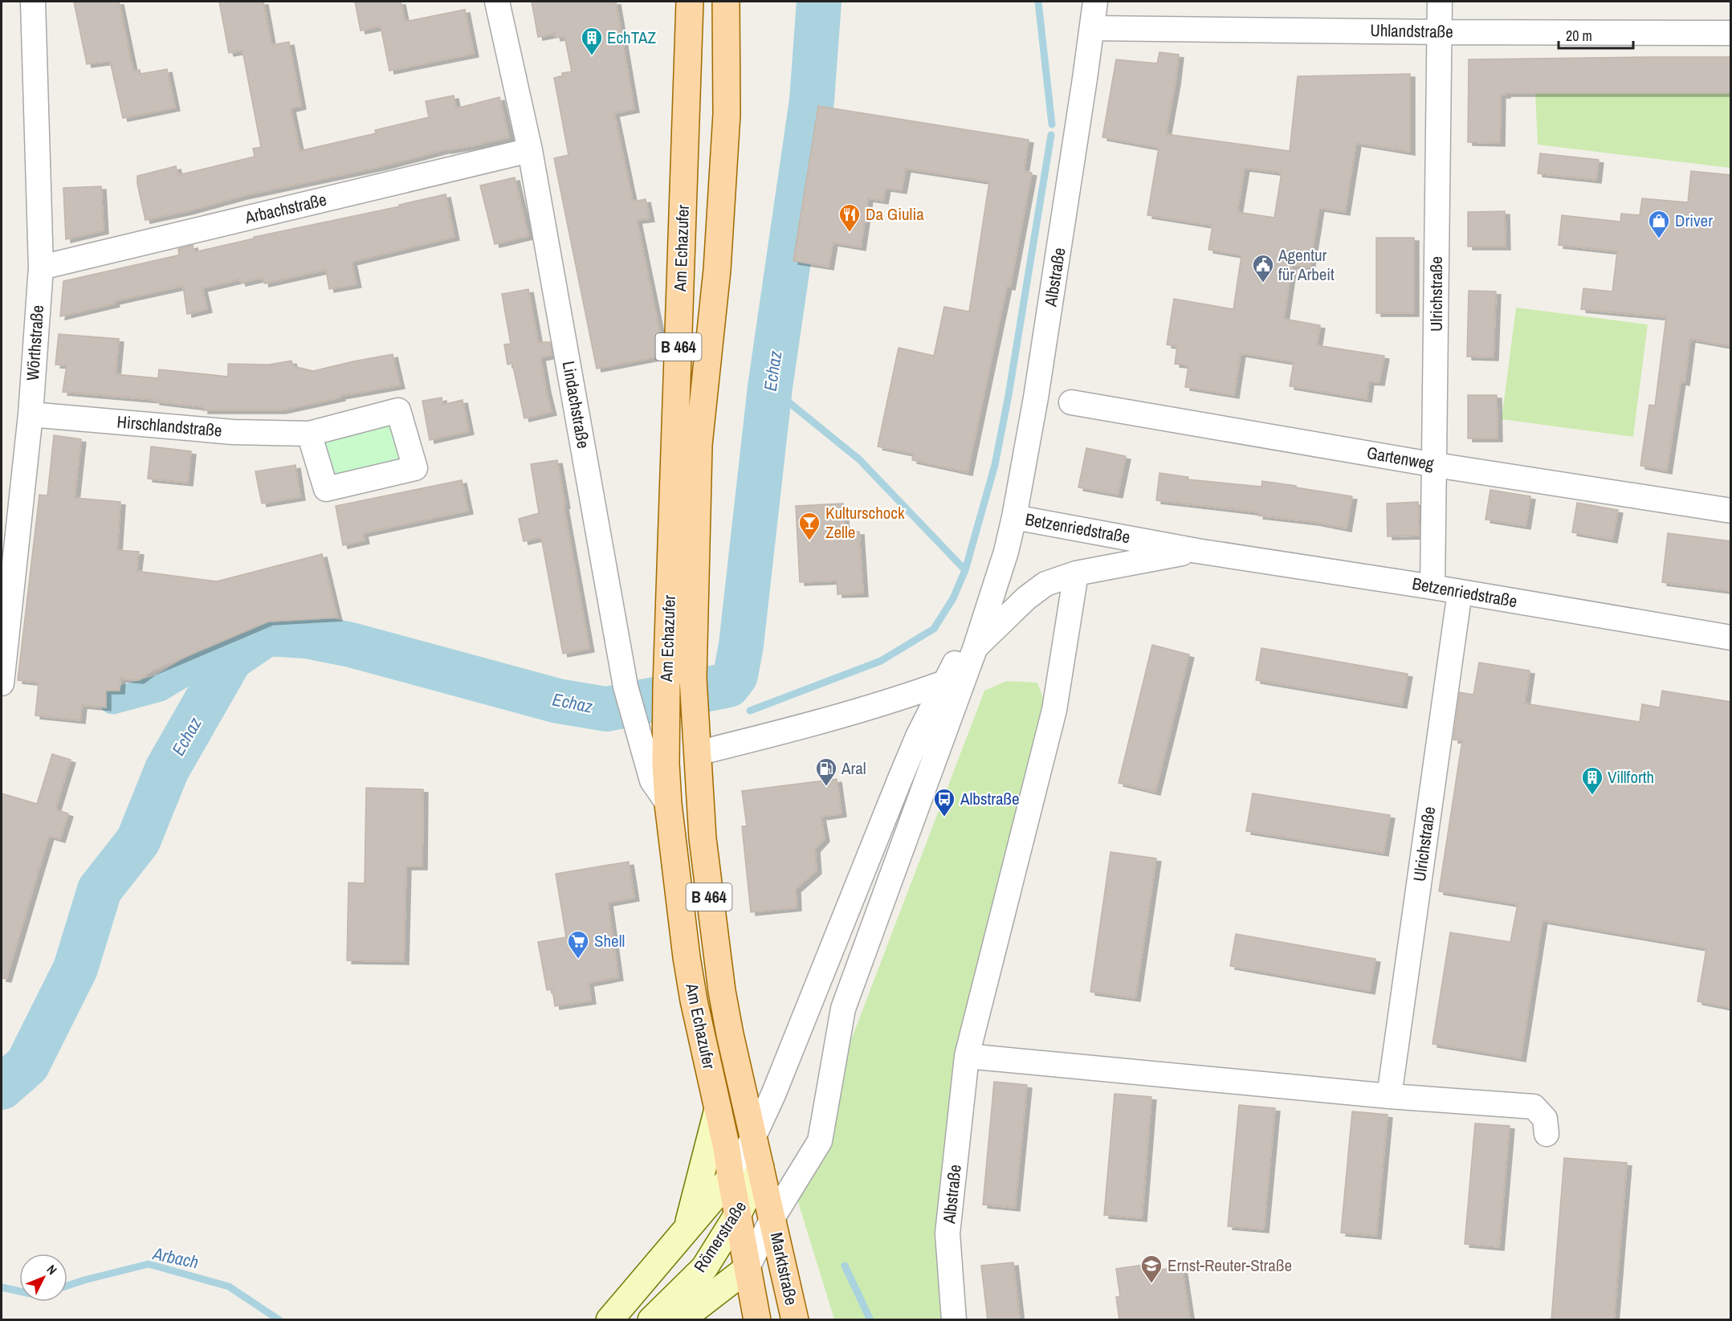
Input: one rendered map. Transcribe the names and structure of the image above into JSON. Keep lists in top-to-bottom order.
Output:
{
  "streets": {
    "main road": [
      "Am Echazufer",
      "B 464",
      "Römerstraße",
      "Marktstraße"
    ],
    "street": [
      "Uhlandstraße",
      "Arbachstraße",
      "Albstraße",
      "Ulrichstraße",
      "Wörthstraße",
      "Lindachstraße",
      "Hirschlandstraße",
      "Gartenweg",
      "Betzenriedstraße"
    ]
  },
  "crossings": [
    ["Uhlandstraße", "Albstraße"],
    ["Uhlandstraße", "Ulrichstraße"],
    ["Arbachstraße", "Wörthstraße"],
    ["Arbachstraße", "Lindachstraße"],
    ["Am Echazufer", "Albstraße"],
    ["Am Echazufer", "B 464"],
    ["Am Echazufer", "Lindachstraße"],
    ["Am Echazufer", "Römerstraße"],
    ["Am Echazufer", "Marktstraße"],
    ["Albstraße", "B 464"],
    ["Albstraße", "Betzenriedstraße"],
    ["Albstraße", "Römerstraße"],
    ["Albstraße", "Marktstraße"],
    ["Ulrichstraße", "Gartenweg"],
    ["Ulrichstraße", "Betzenriedstraße"],
    ["Wörthstraße", "Hirschlandstraße"],
    ["B 464", "Römerstraße"]
  ],
  "water": ["Echaz", "Arbach"],
  "places": {
    "building": ["EchTAZ", "Villforth"],
    "restaurant": ["Da Giulia"],
    "shop": ["Driver"],
    "public building": ["Agentur für Arbeit"],
    "bar": ["Kulturschock Zelle"],
    "fuel station": ["Aral"],
    "bus stop": ["Albstraße"],
    "supermarket": ["Shell"],
    "school or university": ["Ernst-Reuter-Straße"]
  },
  "scale_bar": "20 m",
  "north": "top right"
}
